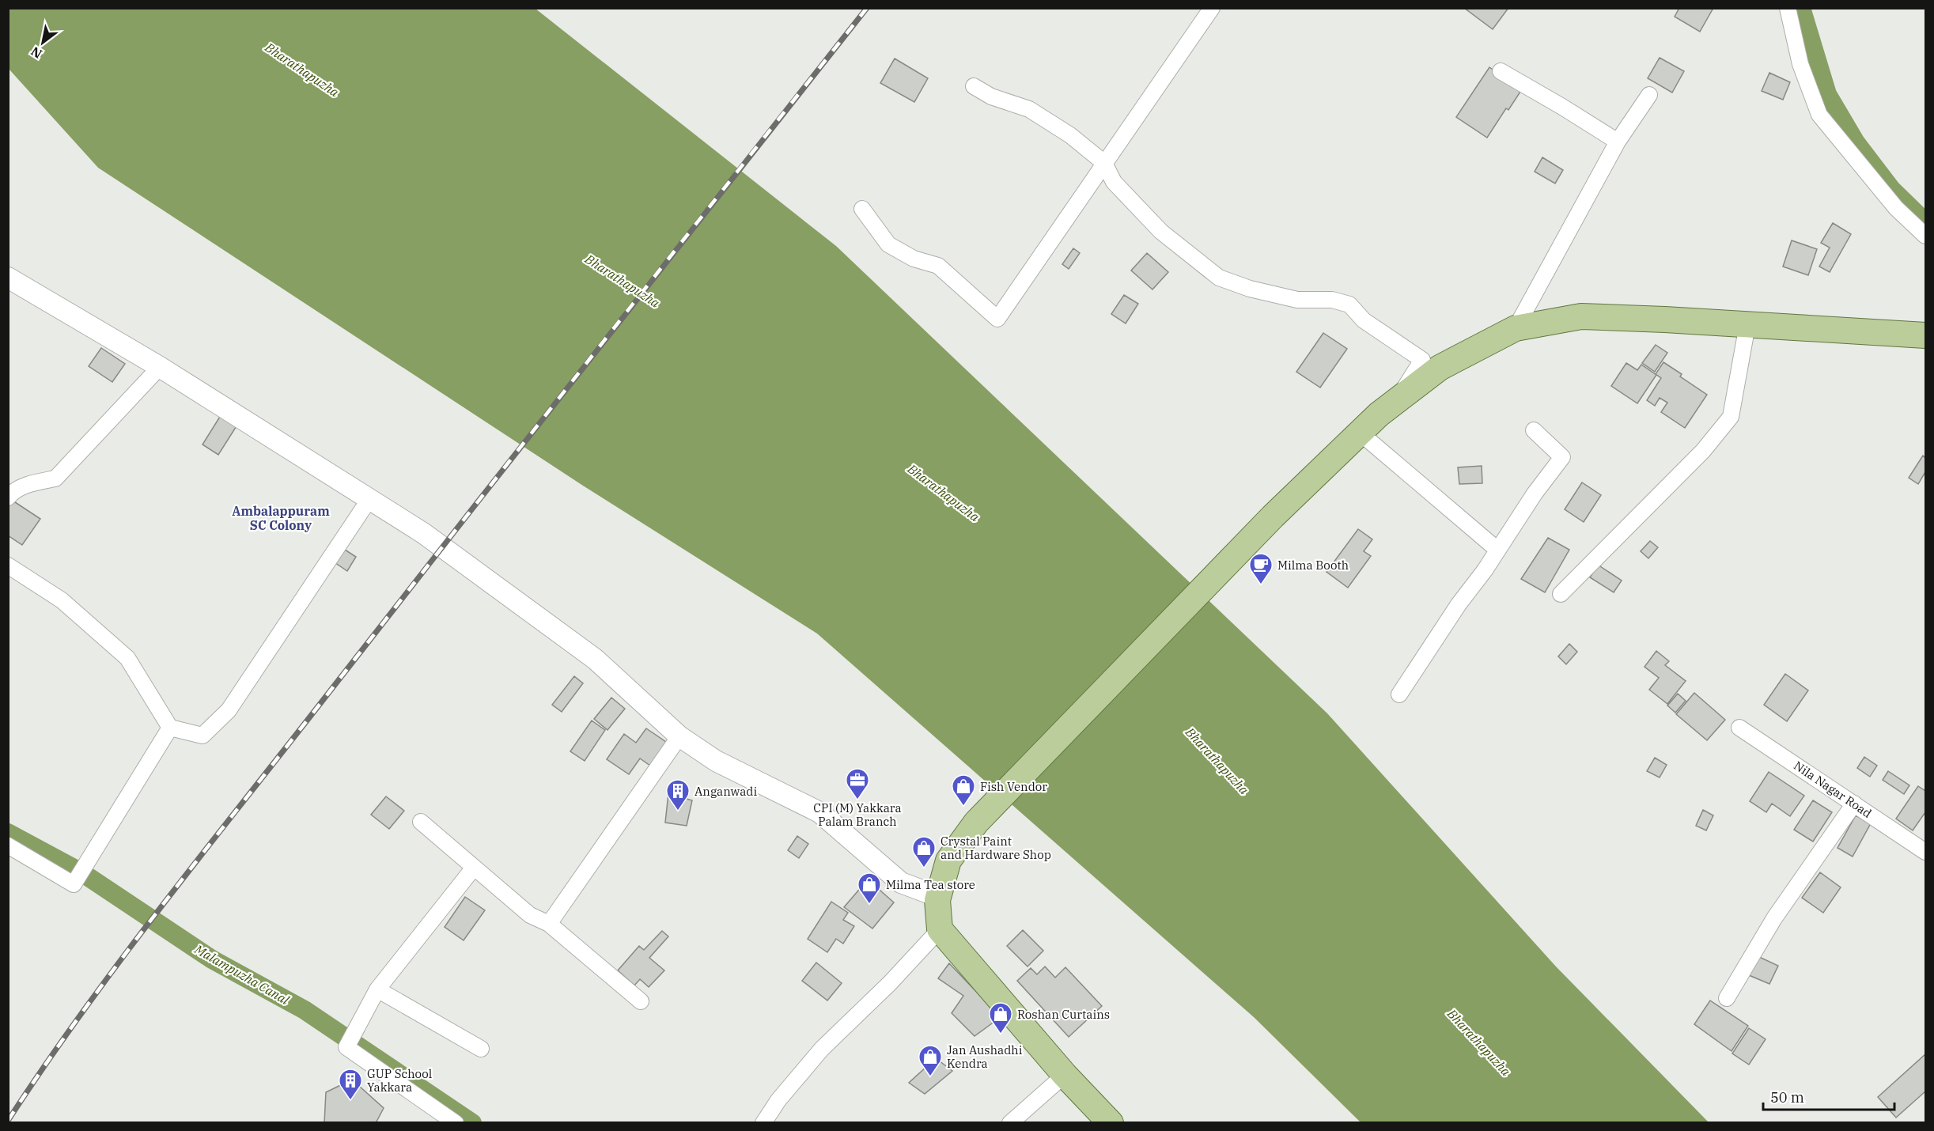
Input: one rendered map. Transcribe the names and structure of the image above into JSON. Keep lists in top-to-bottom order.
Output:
{
  "streets": {
    "street": ["Nila Nagar Road"]
  },
  "districts": ["Ambalappuram SC Colony"],
  "water": ["Bharathapuzha", "Malampuzha Canal"],
  "places": {
    "cafe": ["Milma Booth"],
    "office": ["CPI (M) Yakkara Palam Branch"],
    "shop": [
      "Fish Vendor",
      "Crystal Paint and Hardware Shop",
      "Milma Tea store",
      "Roshan Curtains",
      "Jan Aushadhi Kendra"
    ],
    "building": ["Anganwadi", "GUP School Yakkara"]
  },
  "scale_bar": "50 m",
  "north": "bottom left"
}
